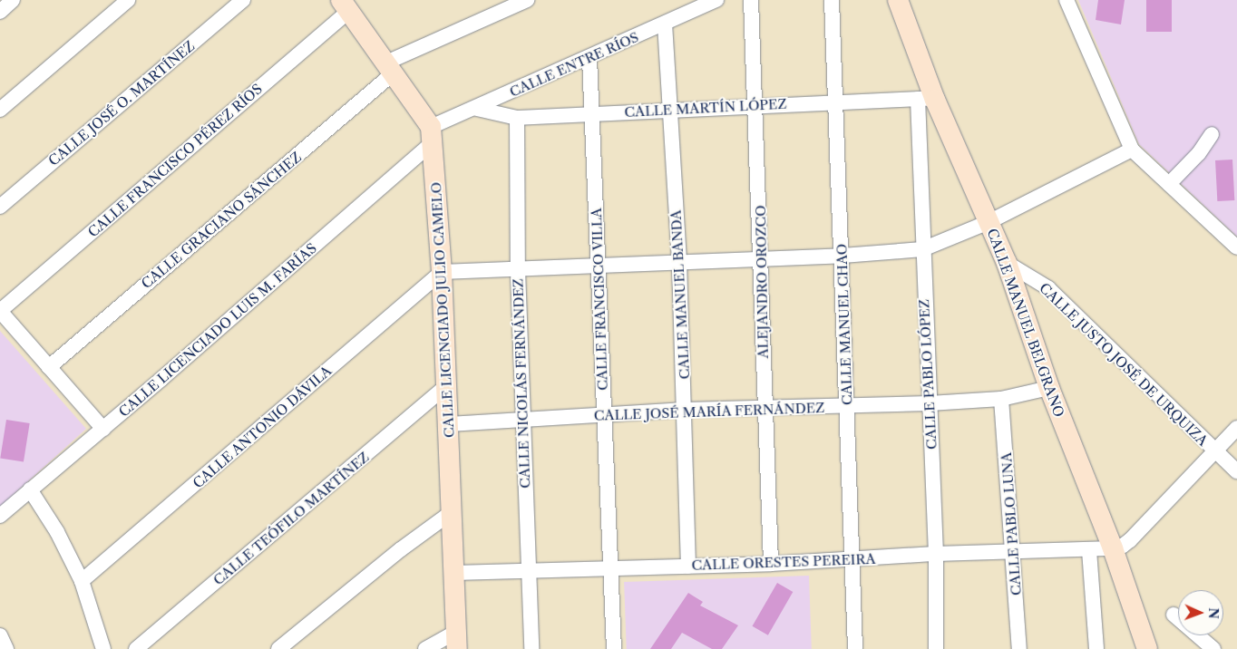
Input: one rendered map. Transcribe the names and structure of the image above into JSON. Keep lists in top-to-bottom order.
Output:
{
  "streets": {
    "street": [
      "CALLE ENTRE RÍOS",
      "CALLE JOSÉ O. MARTÍNEZ",
      "CALLE MARTÍN LÓPEZ",
      "CALLE FRANCISCO PÉREZ RÍOS",
      "CALLE GRACIANO SÁNCHEZ",
      "ALEJANDRO OROZCO",
      "CALLE MANUEL BANDA",
      "CALLE FRANCISCO VILLA",
      "CALLE LICENCIADO JULIO CAMELO",
      "CALLE MANUEL BELGRANO",
      "CALLE MANUEL CHAO",
      "CALLE LICENCIADO LUIS M. FARÍAS",
      "CALLE JUSTO JOSÉ DE URQUIZA",
      "CALLE PABLO LÓPEZ",
      "CALLE NICOLÁS FERNÁNDEZ",
      "CALLE JOSÉ MARÍA FERNÁNDEZ",
      "CALLE ANTONIO DÁVILA",
      "CALLE TEÓFILO MARTÍNEZ",
      "CALLE PABLO LUNA",
      "CALLE ORESTES PEREIRA"
    ]
  },
  "crossings": [
    ["CALLE ENTRE RÍOS", "CALLE MARTÍN LÓPEZ"],
    ["CALLE ENTRE RÍOS", "CALLE MANUEL BANDA"],
    ["CALLE ENTRE RÍOS", "CALLE FRANCISCO VILLA"],
    ["CALLE ENTRE RÍOS", "CALLE LICENCIADO JULIO CAMELO"],
    ["CALLE ENTRE RÍOS", "CALLE LICENCIADO LUIS M. FARÍAS"],
    ["CALLE MARTÍN LÓPEZ", "ALEJANDRO OROZCO"],
    ["CALLE MARTÍN LÓPEZ", "CALLE MANUEL BANDA"],
    ["CALLE MARTÍN LÓPEZ", "CALLE FRANCISCO VILLA"],
    ["CALLE MARTÍN LÓPEZ", "CALLE MANUEL BELGRANO"],
    ["CALLE MARTÍN LÓPEZ", "CALLE MANUEL CHAO"],
    ["CALLE MARTÍN LÓPEZ", "CALLE PABLO LÓPEZ"],
    ["CALLE MARTÍN LÓPEZ", "CALLE NICOLÁS FERNÁNDEZ"],
    ["ALEJANDRO OROZCO", "CALLE JOSÉ MARÍA FERNÁNDEZ"],
    ["ALEJANDRO OROZCO", "CALLE ORESTES PEREIRA"],
    ["CALLE MANUEL BANDA", "CALLE JOSÉ MARÍA FERNÁNDEZ"],
    ["CALLE MANUEL BANDA", "CALLE ORESTES PEREIRA"],
    ["CALLE FRANCISCO VILLA", "CALLE JOSÉ MARÍA FERNÁNDEZ"],
    ["CALLE FRANCISCO VILLA", "CALLE ORESTES PEREIRA"],
    ["CALLE LICENCIADO JULIO CAMELO", "CALLE LICENCIADO LUIS M. FARÍAS"],
    ["CALLE LICENCIADO JULIO CAMELO", "CALLE JOSÉ MARÍA FERNÁNDEZ"],
    ["CALLE LICENCIADO JULIO CAMELO", "CALLE ANTONIO DÁVILA"],
    ["CALLE LICENCIADO JULIO CAMELO", "CALLE TEÓFILO MARTÍNEZ"],
    ["CALLE LICENCIADO JULIO CAMELO", "CALLE ORESTES PEREIRA"],
    ["CALLE MANUEL BELGRANO", "CALLE JUSTO JOSÉ DE URQUIZA"],
    ["CALLE MANUEL BELGRANO", "CALLE PABLO LÓPEZ"],
    ["CALLE MANUEL BELGRANO", "CALLE JOSÉ MARÍA FERNÁNDEZ"],
    ["CALLE MANUEL BELGRANO", "CALLE ORESTES PEREIRA"],
    ["CALLE MANUEL CHAO", "CALLE JOSÉ MARÍA FERNÁNDEZ"],
    ["CALLE MANUEL CHAO", "CALLE ORESTES PEREIRA"],
    ["CALLE PABLO LÓPEZ", "CALLE JOSÉ MARÍA FERNÁNDEZ"],
    ["CALLE PABLO LÓPEZ", "CALLE ORESTES PEREIRA"],
    ["CALLE NICOLÁS FERNÁNDEZ", "CALLE JOSÉ MARÍA FERNÁNDEZ"],
    ["CALLE NICOLÁS FERNÁNDEZ", "CALLE ORESTES PEREIRA"],
    ["CALLE JOSÉ MARÍA FERNÁNDEZ", "CALLE PABLO LUNA"],
    ["CALLE PABLO LUNA", "CALLE ORESTES PEREIRA"]
  ],
  "north": "right"
}
